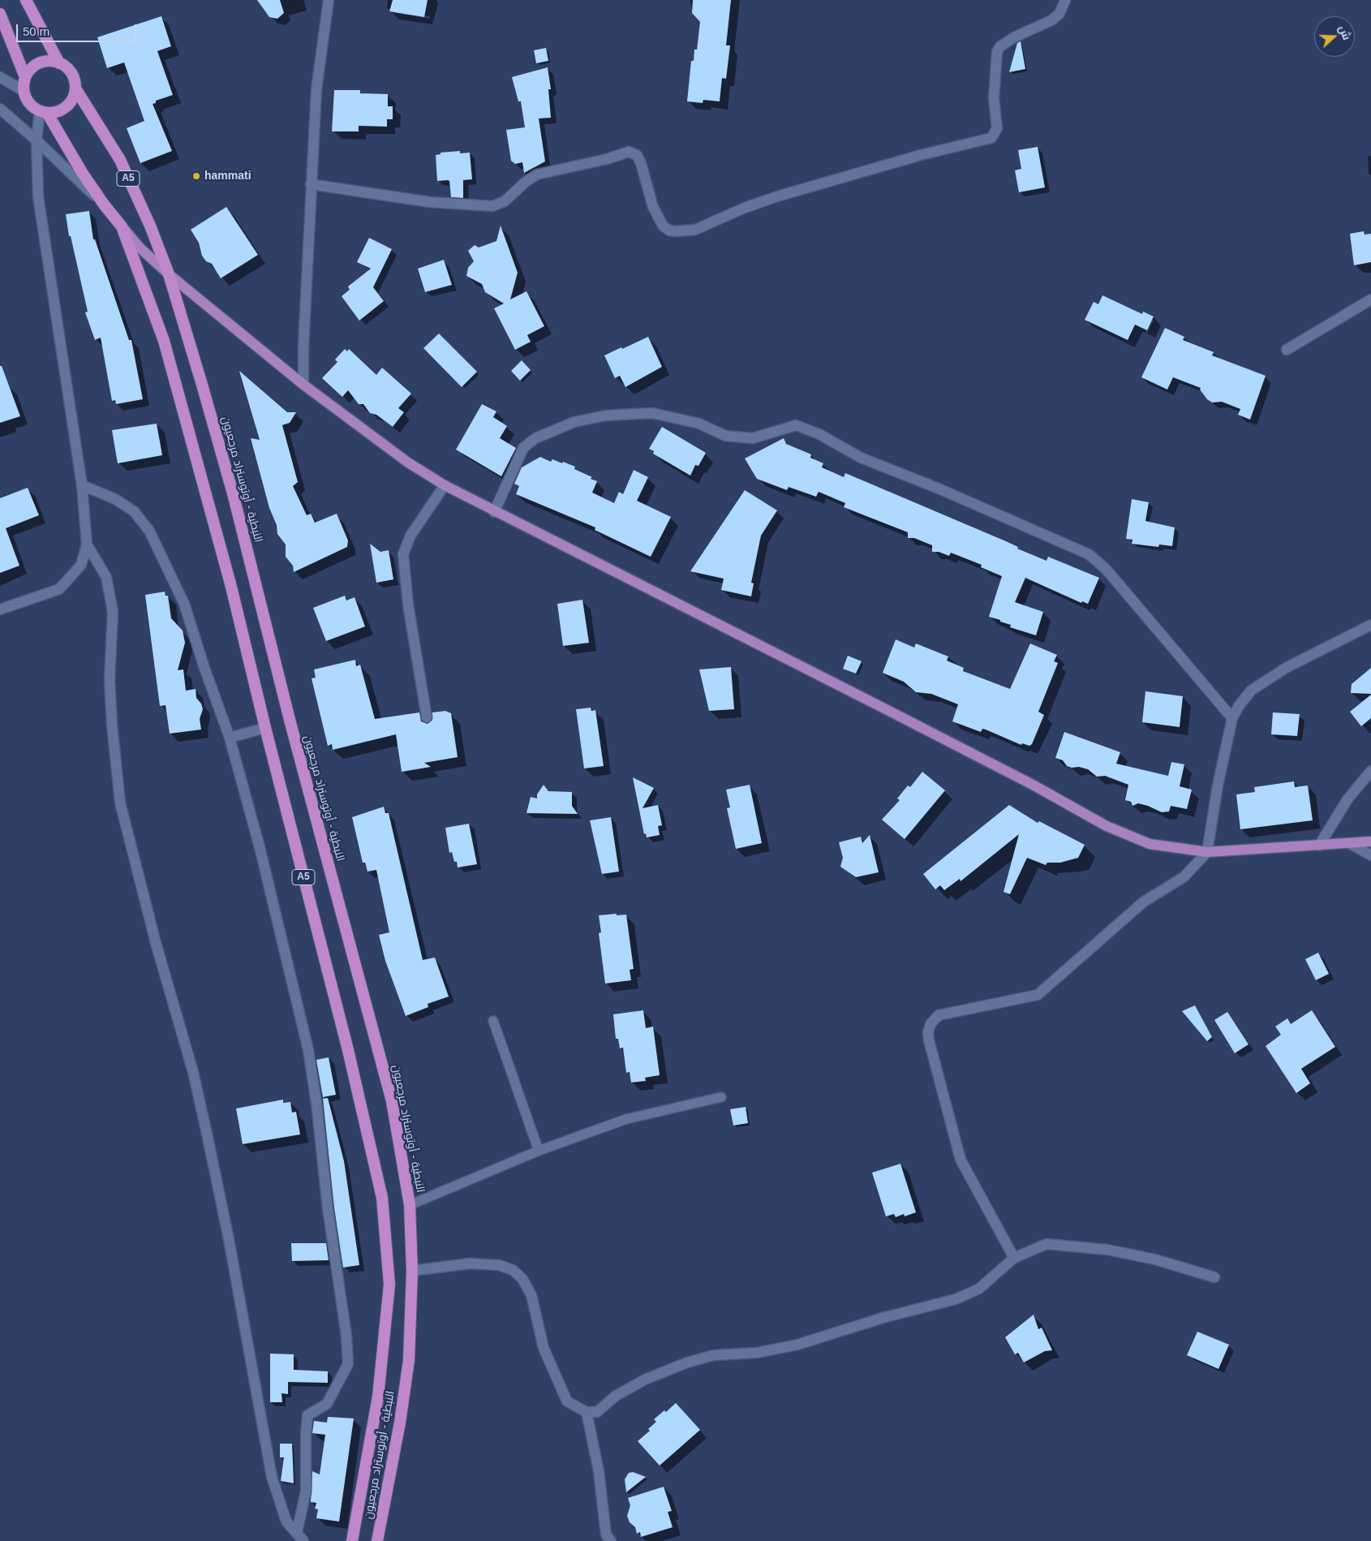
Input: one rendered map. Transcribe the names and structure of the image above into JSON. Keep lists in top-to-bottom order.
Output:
{
  "streets": {
    "highway": ["A5", "النبطية - أوتوستراد مرجعيون"]
  },
  "crossings": [
    ["A5", "النبطية - أوتوستراد مرجعيون"]
  ],
  "places": ["hammati"],
  "scale_bar": "50 m",
  "north": "right"
}
